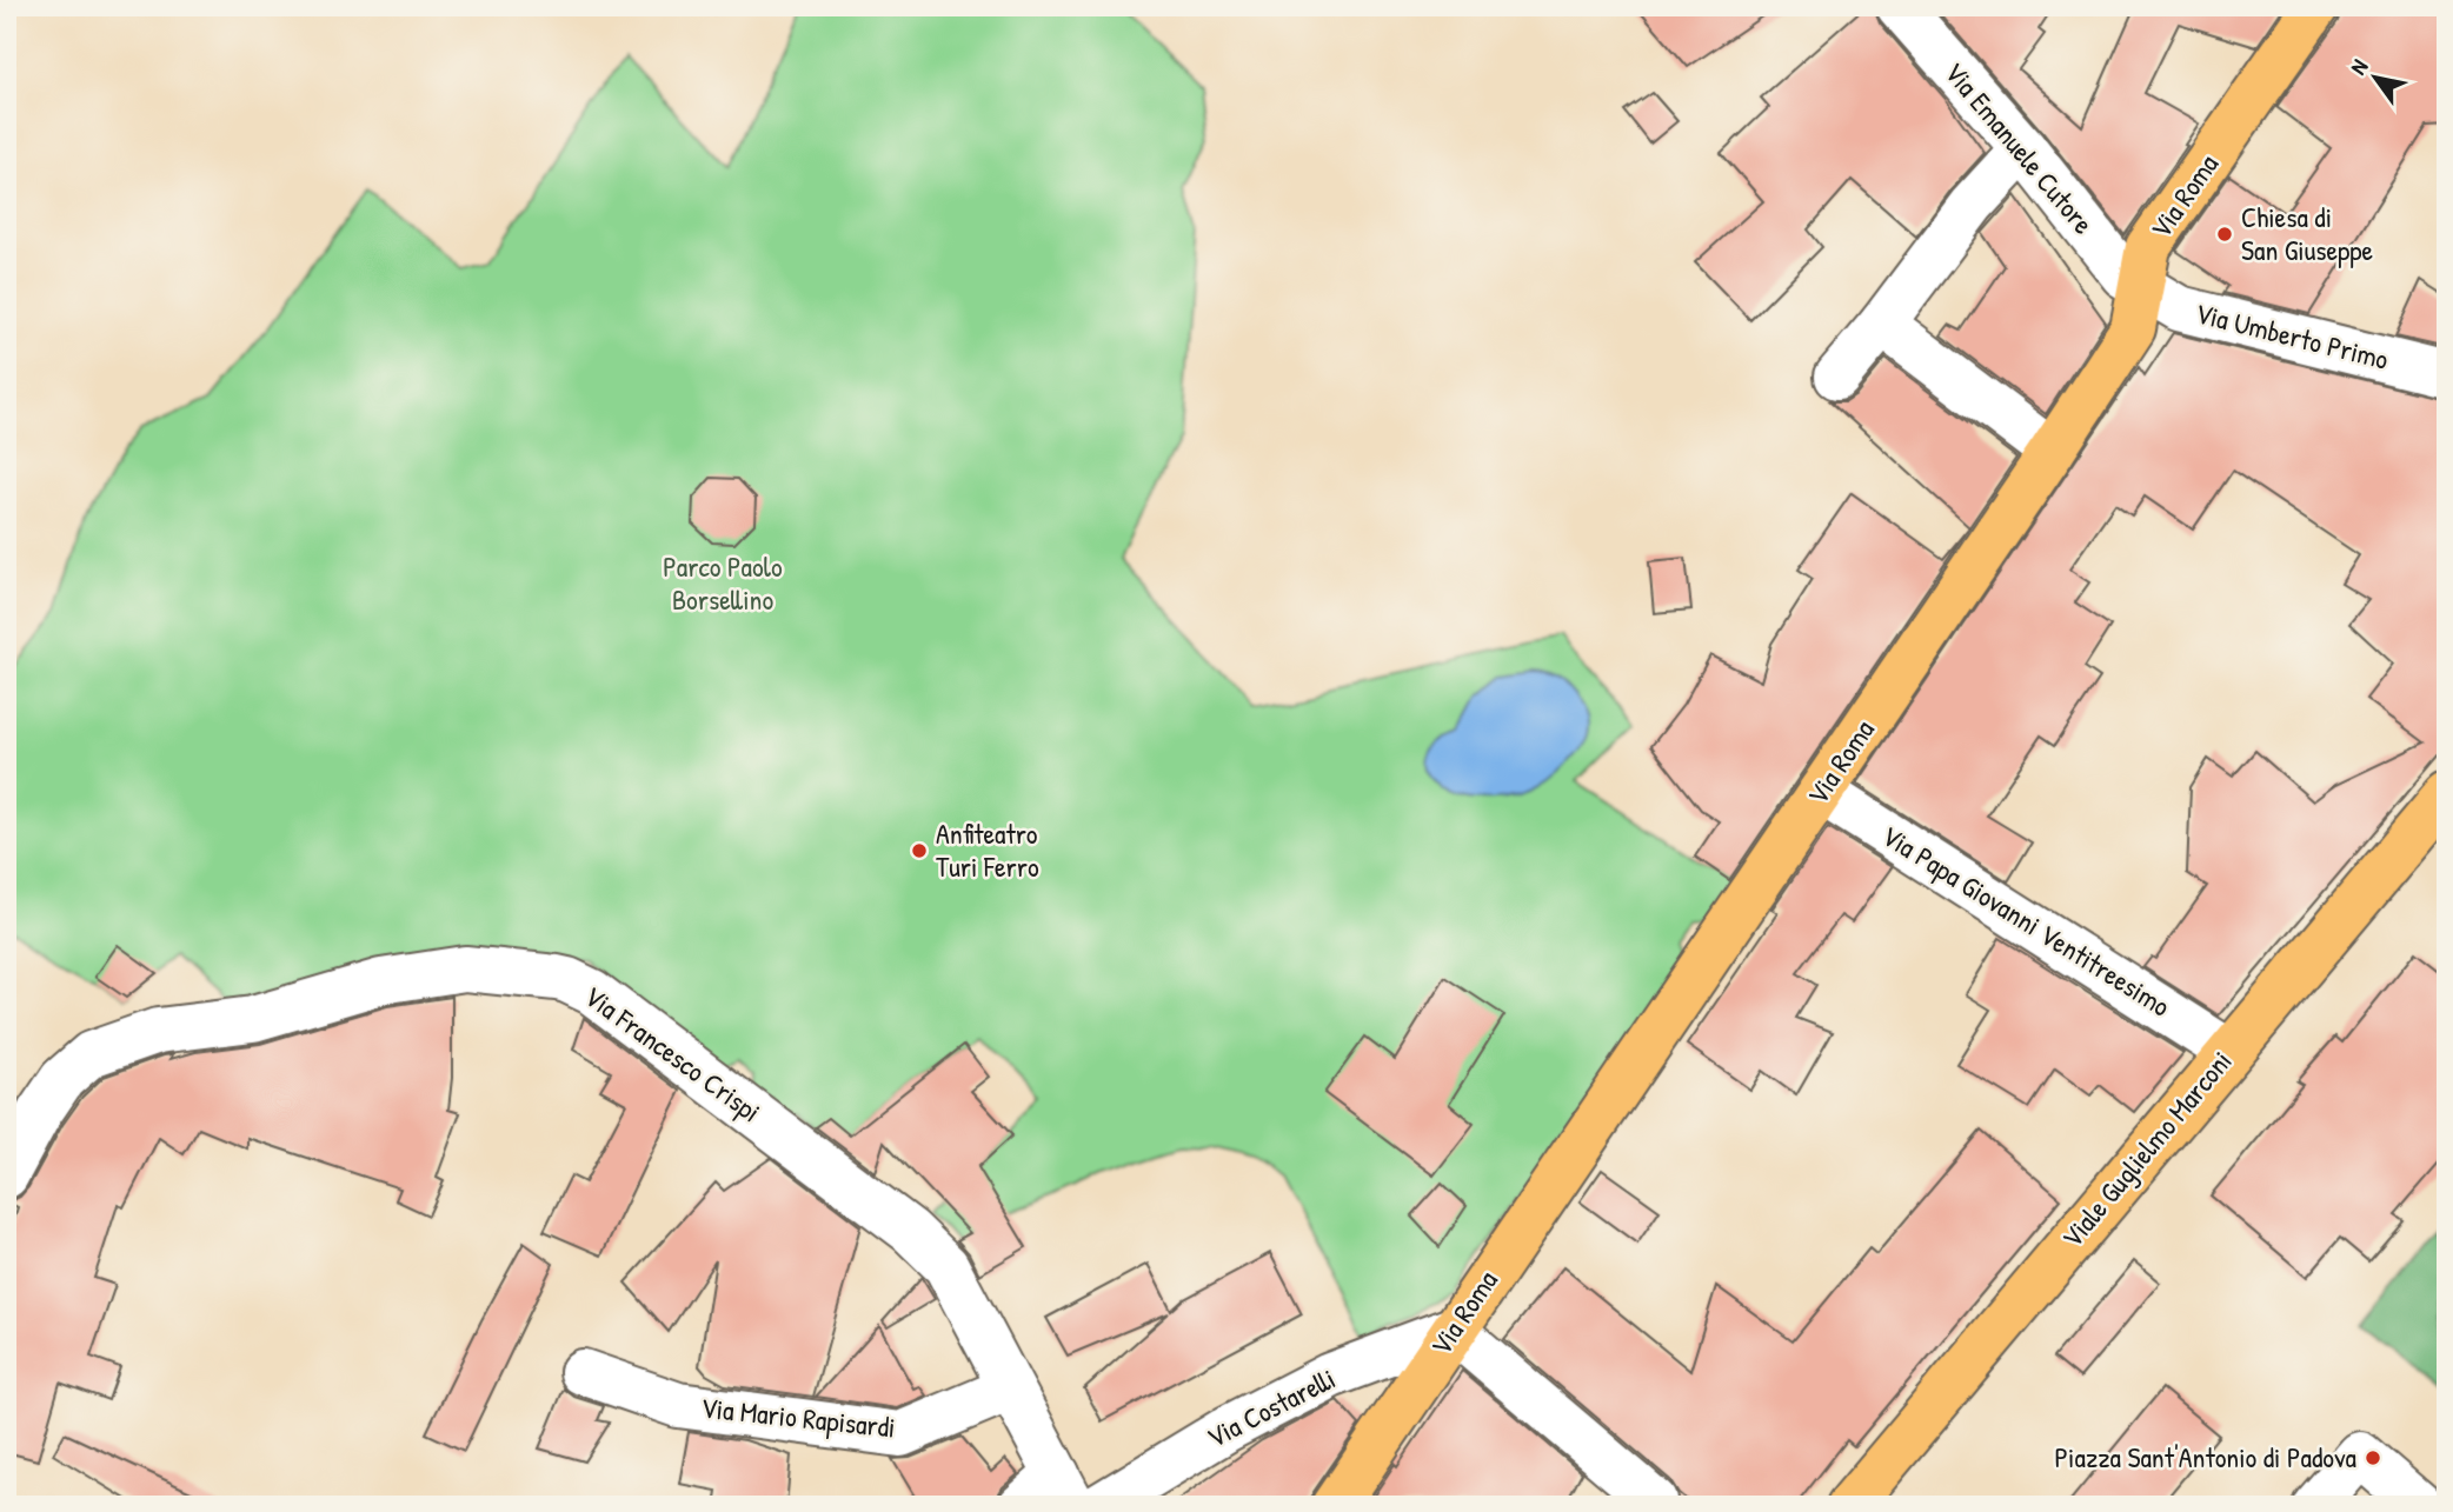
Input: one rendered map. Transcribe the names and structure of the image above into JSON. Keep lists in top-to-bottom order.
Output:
{
  "streets": {
    "main road": ["Via Roma", "Viale Guglielmo Marconi"],
    "street": [
      "Via Emanuele Cutore",
      "Via Umberto Primo",
      "Via Papa Giovanni Ventitreesimo",
      "Via Francesco Crispi",
      "Via Costarelli",
      "Via Mario Rapisardi"
    ]
  },
  "crossings": [
    ["Via Emanuele Cutore", "Via Roma"],
    ["Via Emanuele Cutore", "Via Umberto Primo"],
    ["Via Roma", "Via Umberto Primo"],
    ["Via Roma", "Via Papa Giovanni Ventitreesimo"],
    ["Via Roma", "Via Costarelli"],
    ["Via Papa Giovanni Ventitreesimo", "Viale Guglielmo Marconi"],
    ["Via Francesco Crispi", "Via Mario Rapisardi"]
  ],
  "parks": ["Parco Paolo Borsellino"],
  "places": ["Chiesa di San Giuseppe", "Anfiteatro Turi Ferro", "Piazza Sant'Antonio di Padova"],
  "north": "top left"
}
